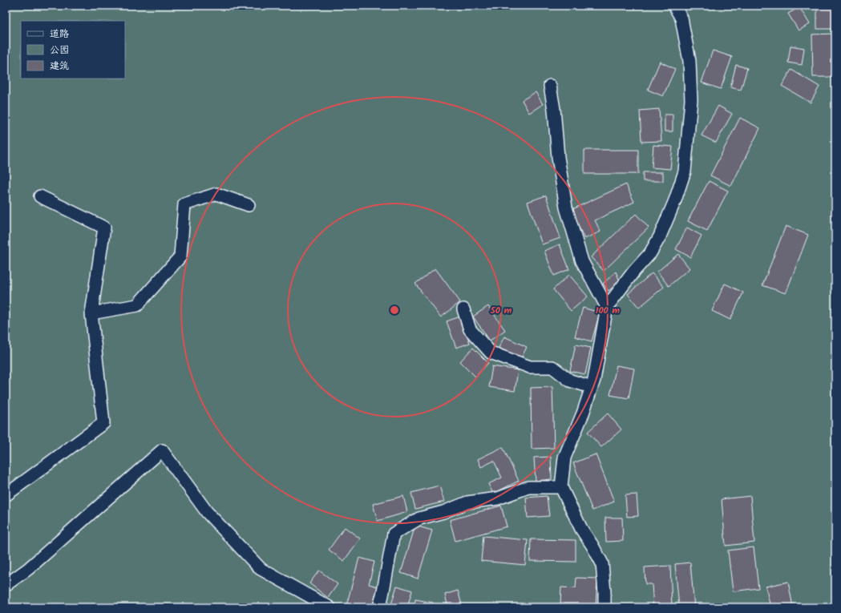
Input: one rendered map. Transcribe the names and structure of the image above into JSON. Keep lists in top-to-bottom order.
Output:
{
  "legend": ["道路", "公园", "建筑"],
  "rings": ["50 m", "100 m"]
}
